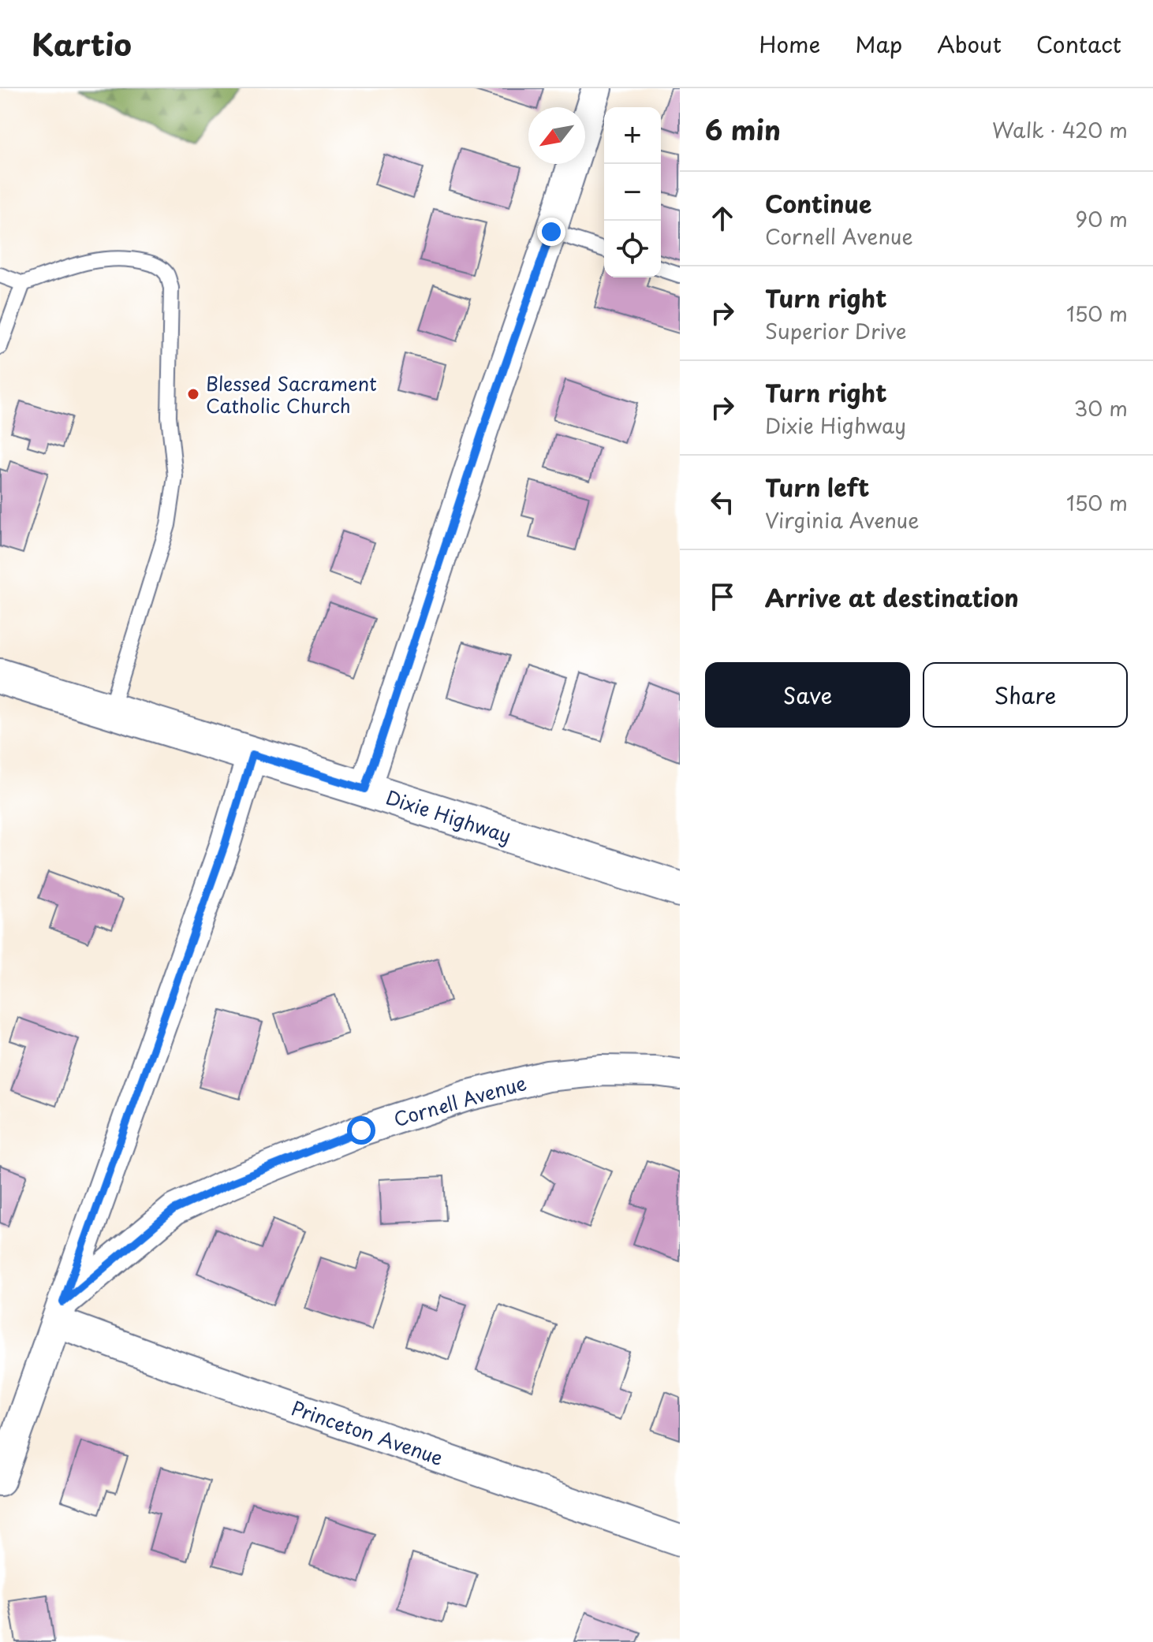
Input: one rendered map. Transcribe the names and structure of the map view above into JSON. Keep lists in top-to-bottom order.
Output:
{
  "streets": {
    "main road": ["Dixie Highway"],
    "street": ["Cornell Avenue", "Princeton Avenue"]
  },
  "crossings": [
    ["Cornell Avenue", "Princeton Avenue"]
  ],
  "places": ["Blessed Sacrament Catholic Church"],
  "north": "bottom left",
  "page": {
    "header": "Kartio",
    "nav": [
      "Home",
      "Map",
      "About",
      "Contact"
    ],
    "heading": ["6 min", "Walk · 420 m"],
    "map_buttons": ["+", "−"],
    "list": [
      ["Continue", "Cornell Avenue", "90 m"],
      ["Turn right", "Superior Drive", "150 m"],
      ["Turn right", "Dixie Highway", "30 m"],
      ["Turn left", "Virginia Avenue", "150 m"],
      "Arrive at destination"
    ],
    "buttons": ["Save", "Share"]
  }
}
